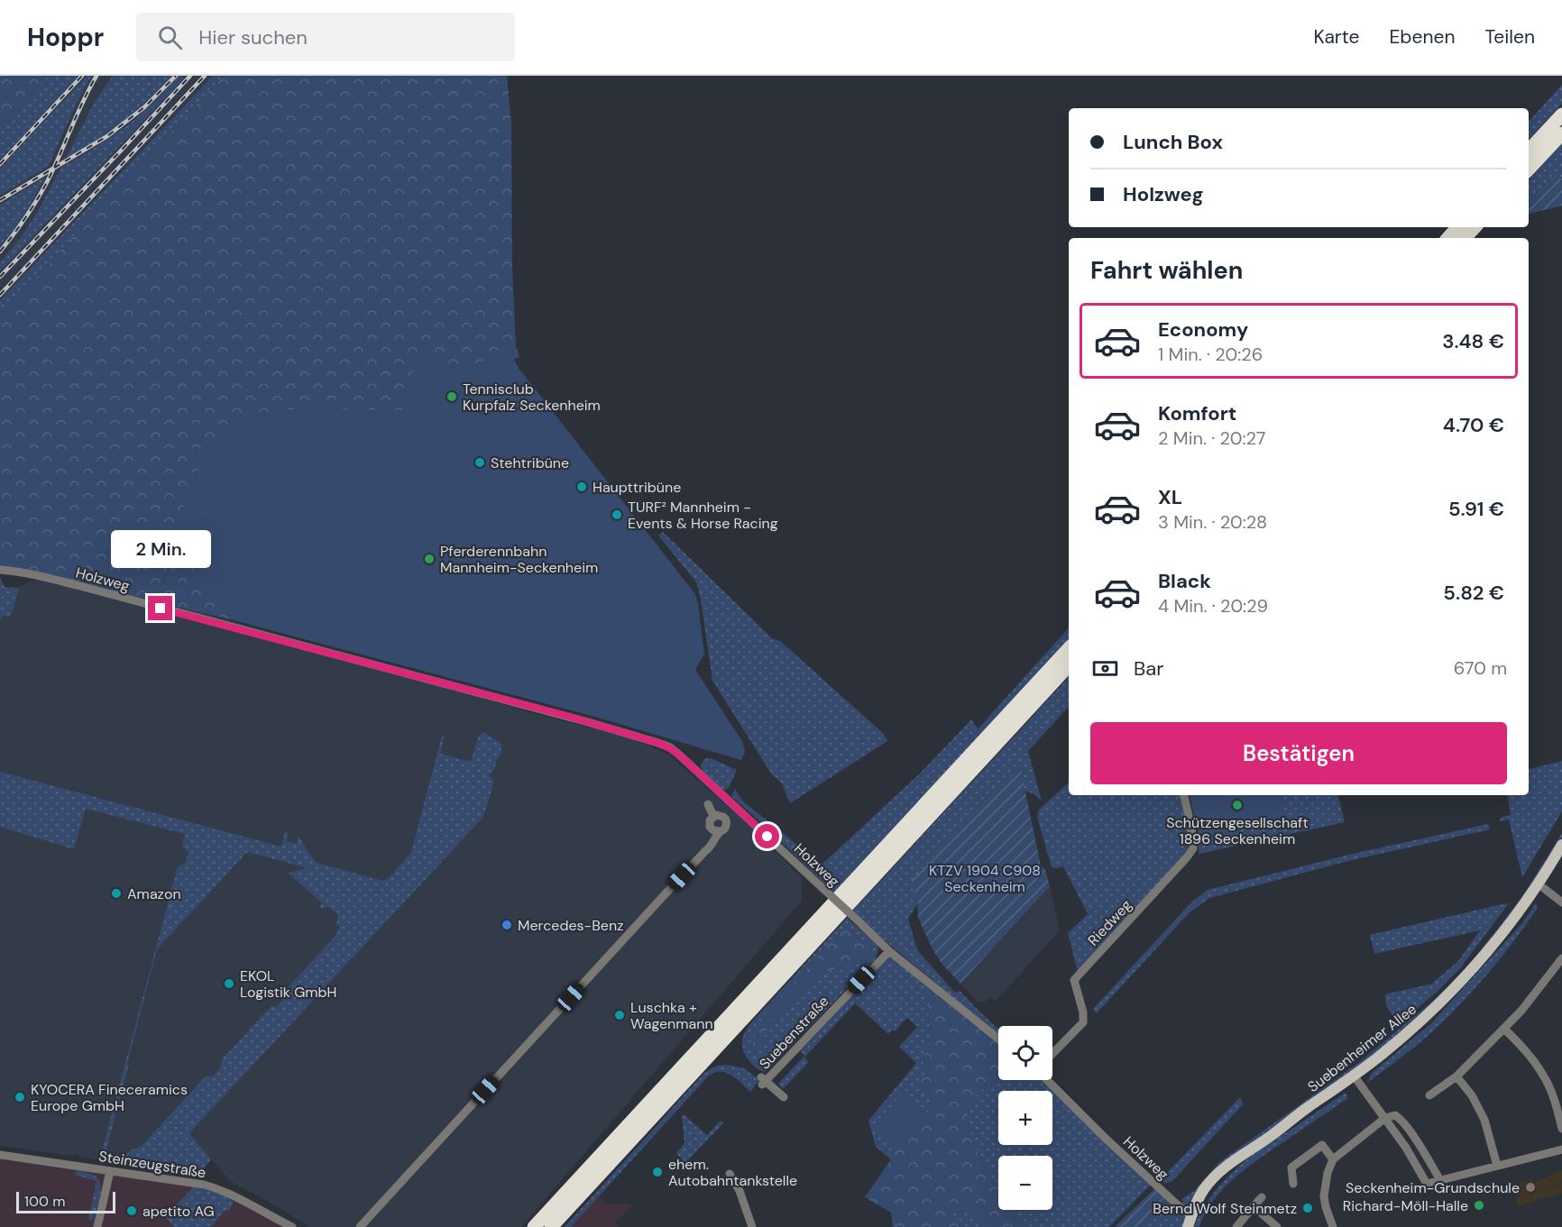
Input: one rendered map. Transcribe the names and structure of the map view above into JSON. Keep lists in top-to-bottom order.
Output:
{
  "streets": {
    "main road": ["Suebenheimer Allee"],
    "street": [
      "Holzweg",
      "Riedweg",
      "Suebenstraße",
      "Steinzeugstraße"
    ]
  },
  "crossings": [
    ["Holzweg", "Suebenstraße"],
    ["Holzweg", "Suebenheimer Allee"]
  ],
  "parks": ["KTZV 1904 C908 Seckenheim"],
  "places": [
    "Tennisclub Kurpfalz Seckenheim",
    "Stehtribüne",
    "Haupttribüne",
    "TURF² Mannheim - Events & Horse Racing",
    "Pferderennbahn Mannheim-Seckenheim",
    "Schützengesellschaft 1896 Seckenheim",
    "Amazon",
    "Mercedes-Benz",
    "EKOL Logistik GmbH",
    "Luschka + Wagenmann",
    "KYOCERA Fineceramics Europe GmbH",
    "ehem. Autobahntankstelle",
    "Seckenheim-Grundschule",
    "Richard-Möll-Halle",
    "Bernd Wolf Steinmetz",
    "apetito AG"
  ],
  "scale_bar": "100 m",
  "page": {
    "header": "Hoppr",
    "search": "Hier suchen",
    "nav": ["Karte", "Ebenen", "Teilen"],
    "banner": ["Lunch Box", "Holzweg"],
    "heading": "Fahrt wählen",
    "list": [
      {
        "name": "Economy",
        "note": "1 Min. · 20:26",
        "value": "3.48 €"
      },
      {
        "name": "Komfort",
        "note": "2 Min. · 20:27",
        "value": "4.70 €"
      },
      {
        "name": "XL",
        "note": "3 Min. · 20:28",
        "value": "5.91 €"
      },
      {
        "name": "Black",
        "note": "4 Min. · 20:29",
        "value": "5.82 €"
      }
    ],
    "bubble": "2 Min.",
    "pay": ["Bar", "670 m"],
    "buttons": "Bestätigen",
    "map_buttons": ["+", "−"],
    "scale": "100 m"
  }
}
